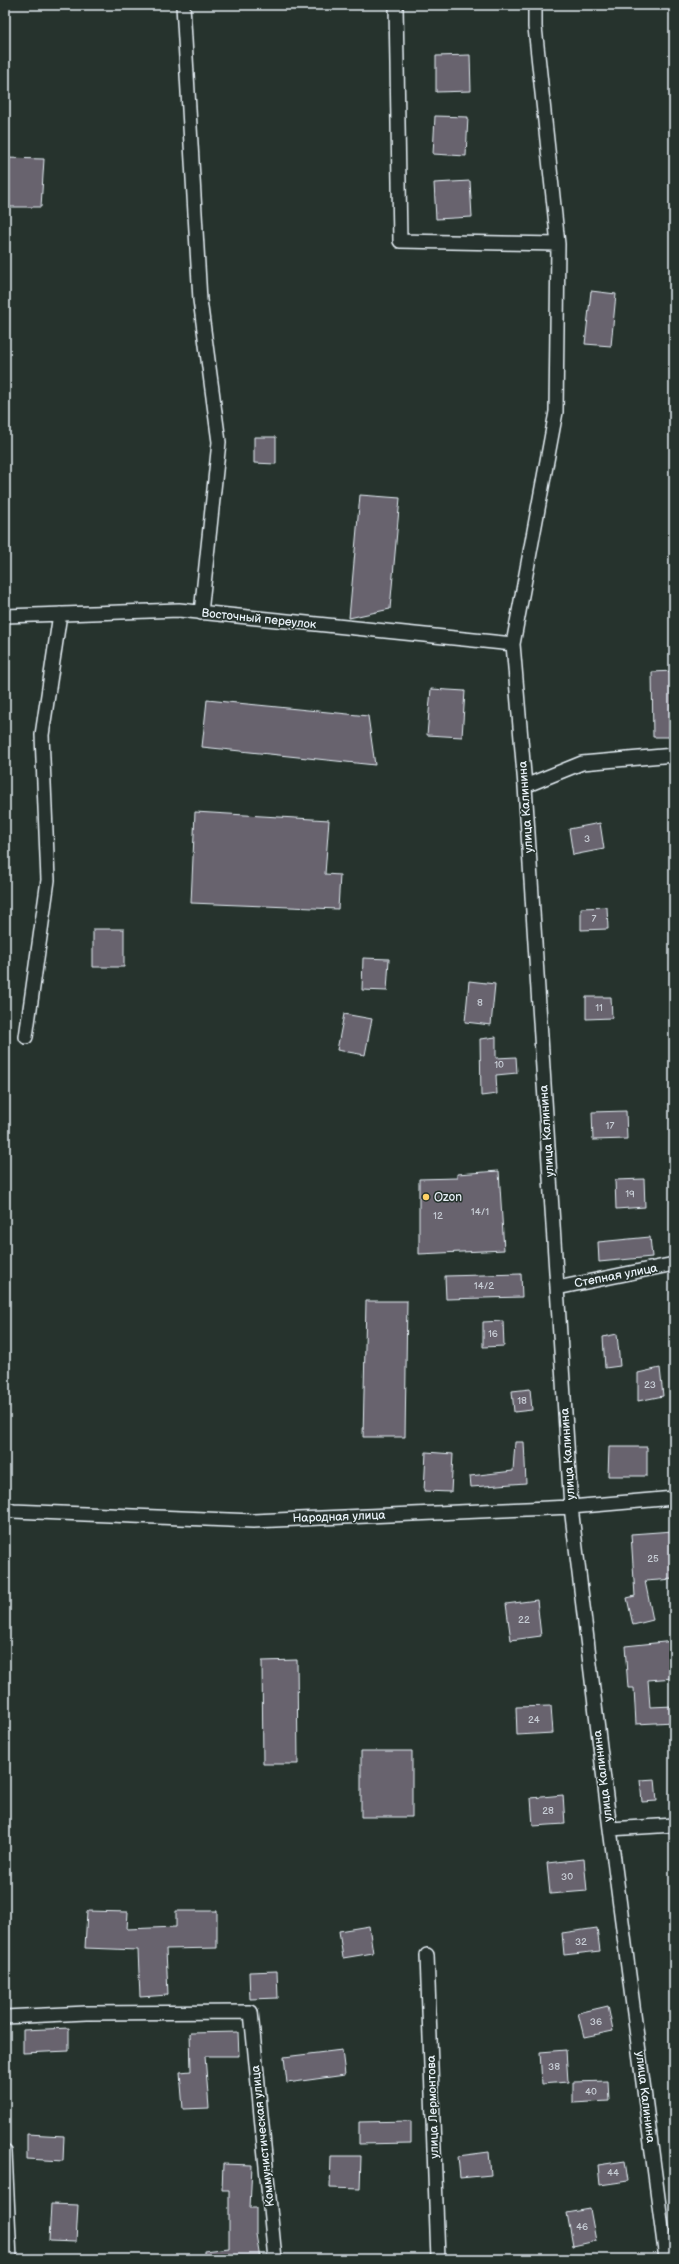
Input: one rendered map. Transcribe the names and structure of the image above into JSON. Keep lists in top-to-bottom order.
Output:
{
  "streets": {
    "street": [
      "Восточный переулок",
      "улица Калинина",
      "Степная улица",
      "Народная улица",
      "улица Лермонтова",
      "Коммунистическая улица"
    ]
  },
  "crossings": [
    ["Восточный переулок", "улица Калинина"],
    ["улица Калинина", "Степная улица"],
    ["улица Калинина", "Народная улица"]
  ],
  "places": ["Ozon"],
  "house_numbers": [
    "3",
    "7",
    "8",
    "11",
    "10",
    "17",
    "19",
    "14/1",
    "12",
    "14/2",
    "16",
    "23",
    "18",
    "25",
    "22",
    "24",
    "28",
    "30",
    "32",
    "36",
    "38",
    "40",
    "44",
    "46"
  ]
}
